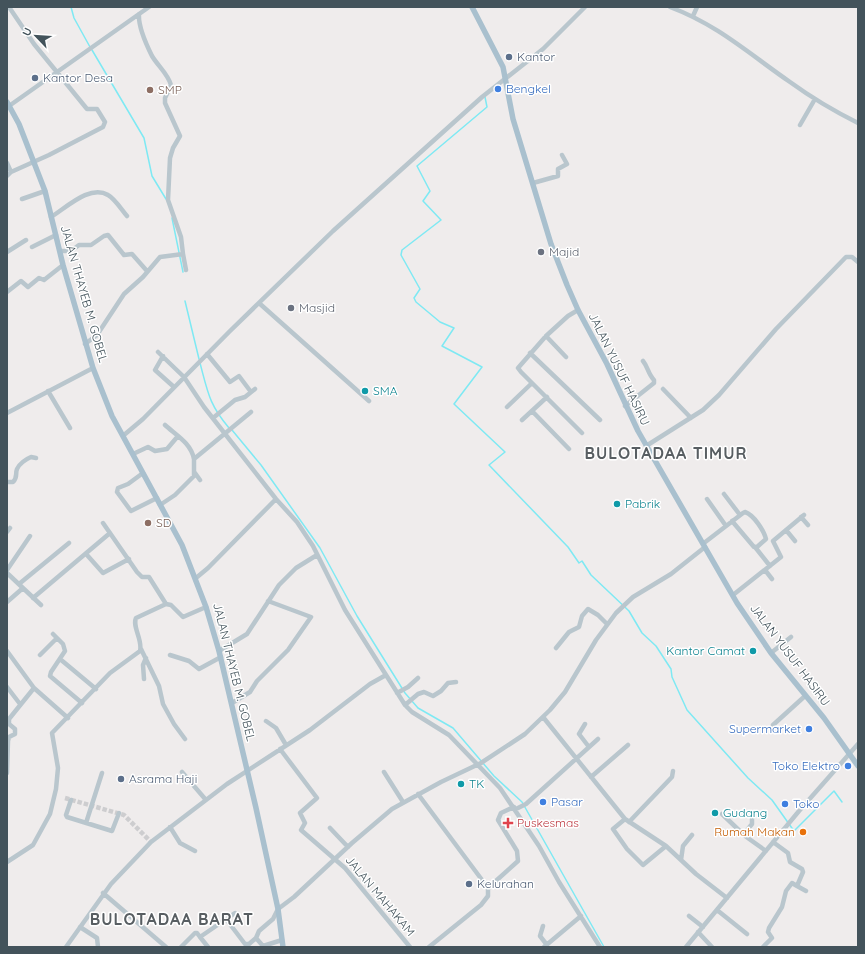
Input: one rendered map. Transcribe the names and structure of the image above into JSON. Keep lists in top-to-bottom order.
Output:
{
  "streets": {
    "main road": ["JALAN THAYEB M. GOBEL", "JALAN YUSUF HASIRU"],
    "street": ["JALAN MAHAKAM"]
  },
  "districts": ["BULOTADAA TIMUR", "BULOTADAA BARAT"],
  "places": {
    "other": [
      "Kantor",
      "Kantor Desa",
      "Bengkel",
      "SMP",
      "Majid",
      "Masjid",
      "SMA",
      "Pabrik",
      "SD",
      "Kantor Camat",
      "Supermarket",
      "Toko Elektro",
      "Asrama Haji",
      "TK",
      "Pasar",
      "Toko",
      "Gudang",
      "Rumah Makan",
      "Kelurahan"
    ],
    "health": ["Puskesmas"]
  },
  "north": "top left"
}
